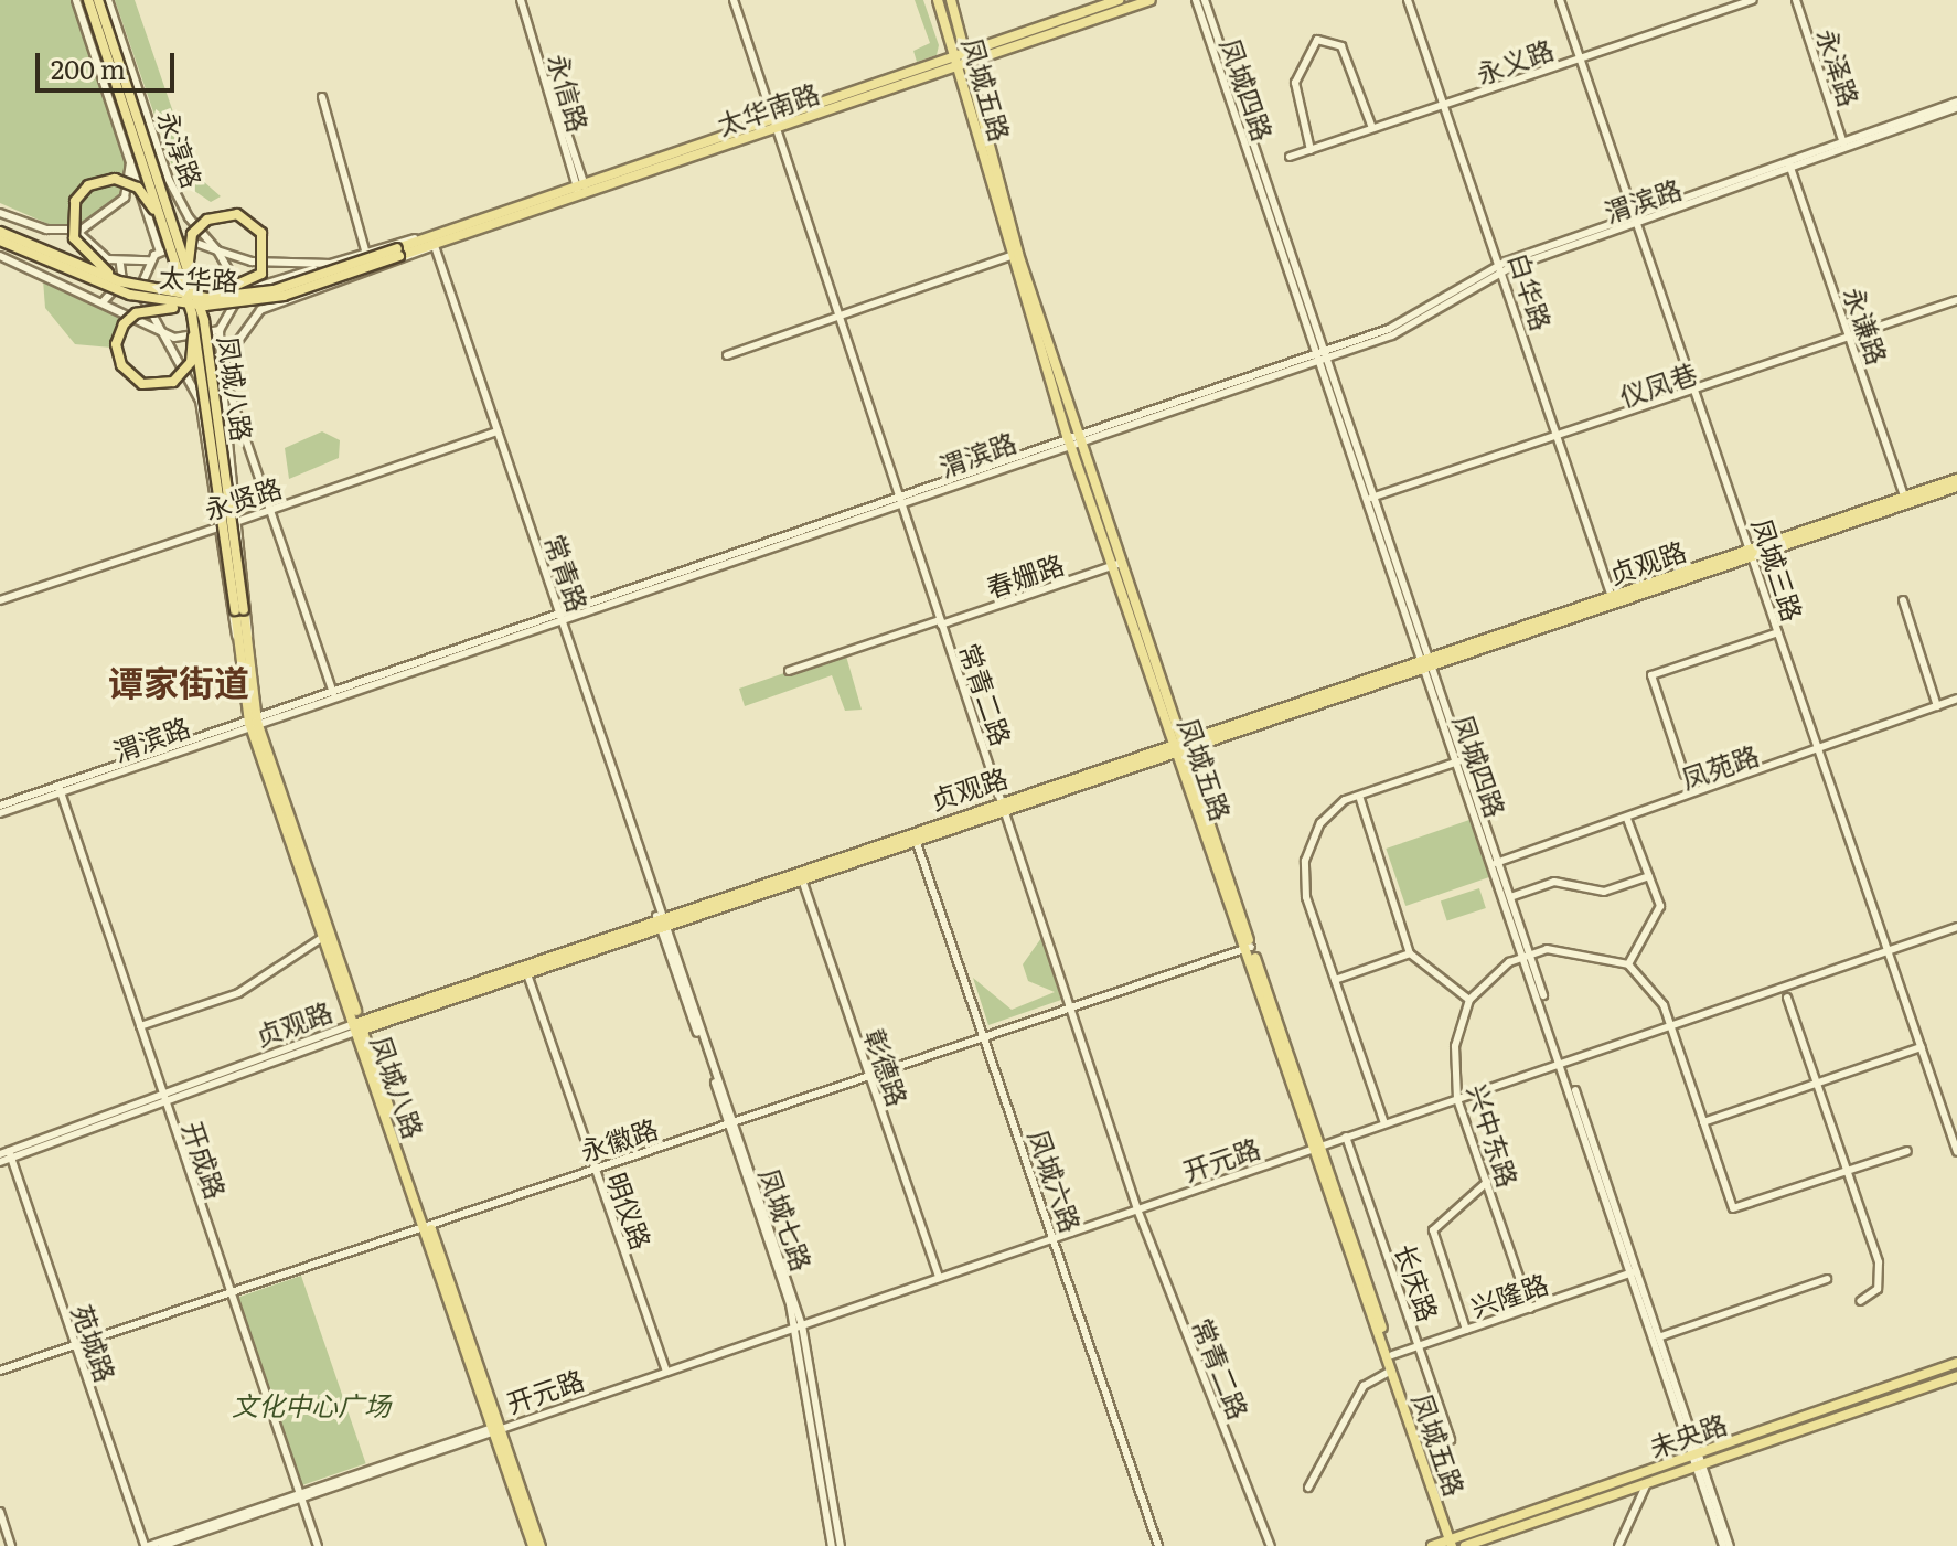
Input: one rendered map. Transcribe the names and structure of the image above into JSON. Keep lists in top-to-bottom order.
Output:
{
  "streets": {
    "main road": [
      "凤城五路",
      "太华南路",
      "太华路",
      "凤城八路",
      "贞观路",
      "未央路"
    ],
    "street": [
      "永义路",
      "永泽路",
      "凤城四路",
      "永信路",
      "永淳路",
      "渭滨路",
      "白华路",
      "永谦路",
      "仪凤巷",
      "永贤路",
      "凤城三路",
      "常青路",
      "春姗路",
      "常青二路",
      "凤苑路",
      "彰德路",
      "兴中东路",
      "永徽路",
      "开元路",
      "开成路",
      "凤城六路",
      "明仪路",
      "凤城七路",
      "长庆路",
      "兴隆路",
      "苑城路"
    ]
  },
  "crossings": [
    ["永义路", "白华路"],
    ["永义路", "凤城三路"],
    ["永泽路", "渭滨路"],
    ["凤城五路", "太华南路"],
    ["凤城五路", "渭滨路"],
    ["凤城五路", "贞观路"],
    ["凤城五路", "春姗路"],
    ["凤城五路", "永徽路"],
    ["凤城五路", "开元路"],
    ["凤城五路", "兴隆路"],
    ["凤城五路", "未央路"],
    ["凤城四路", "渭滨路"],
    ["凤城四路", "仪凤巷"],
    ["凤城四路", "贞观路"],
    ["凤城四路", "凤苑路"],
    ["凤城四路", "开元路"],
    ["凤城四路", "兴隆路"],
    ["凤城四路", "未央路"],
    ["永信路", "太华南路"],
    ["太华南路", "太华路"],
    ["太华南路", "常青路"],
    ["太华南路", "常青二路"],
    ["永淳路", "凤城八路"],
    ["渭滨路", "白华路"],
    ["渭滨路", "永谦路"],
    ["渭滨路", "凤城八路"],
    ["渭滨路", "凤城三路"],
    ["渭滨路", "常青路"],
    ["渭滨路", "常青二路"],
    ["渭滨路", "开成路"],
    ["白华路", "仪凤巷"],
    ["白华路", "贞观路"],
    ["永谦路", "仪凤巷"],
    ["永谦路", "贞观路"],
    ["仪凤巷", "凤城三路"],
    ["凤城八路", "永贤路"],
    ["凤城八路", "贞观路"],
    ["凤城八路", "永徽路"],
    ["凤城八路", "开元路"],
    ["永贤路", "常青路"],
    ["贞观路", "凤城三路"],
    ["贞观路", "常青路"],
    ["贞观路", "常青二路"],
    ["贞观路", "彰德路"],
    ["贞观路", "开成路"],
    ["贞观路", "凤城六路"],
    ["贞观路", "明仪路"],
    ["贞观路", "凤城七路"],
    ["贞观路", "苑城路"],
    ["凤城三路", "凤苑路"],
    ["凤城三路", "开元路"],
    ["常青路", "凤城七路"],
    ["春姗路", "常青二路"],
    ["常青二路", "永徽路"],
    ["常青二路", "开元路"],
    ["彰德路", "永徽路"],
    ["彰德路", "开元路"],
    ["兴中东路", "开元路"],
    ["兴中东路", "兴隆路"],
    ["永徽路", "开成路"],
    ["永徽路", "凤城六路"],
    ["永徽路", "明仪路"],
    ["永徽路", "凤城七路"],
    ["永徽路", "苑城路"],
    ["开元路", "开成路"],
    ["开元路", "凤城六路"],
    ["开元路", "明仪路"],
    ["开元路", "凤城七路"],
    ["开元路", "长庆路"],
    ["开元路", "苑城路"],
    ["长庆路", "兴隆路"]
  ],
  "districts": ["谭家街道"],
  "parks": ["文化中心广场"],
  "scale_bar": "200 m"
}
